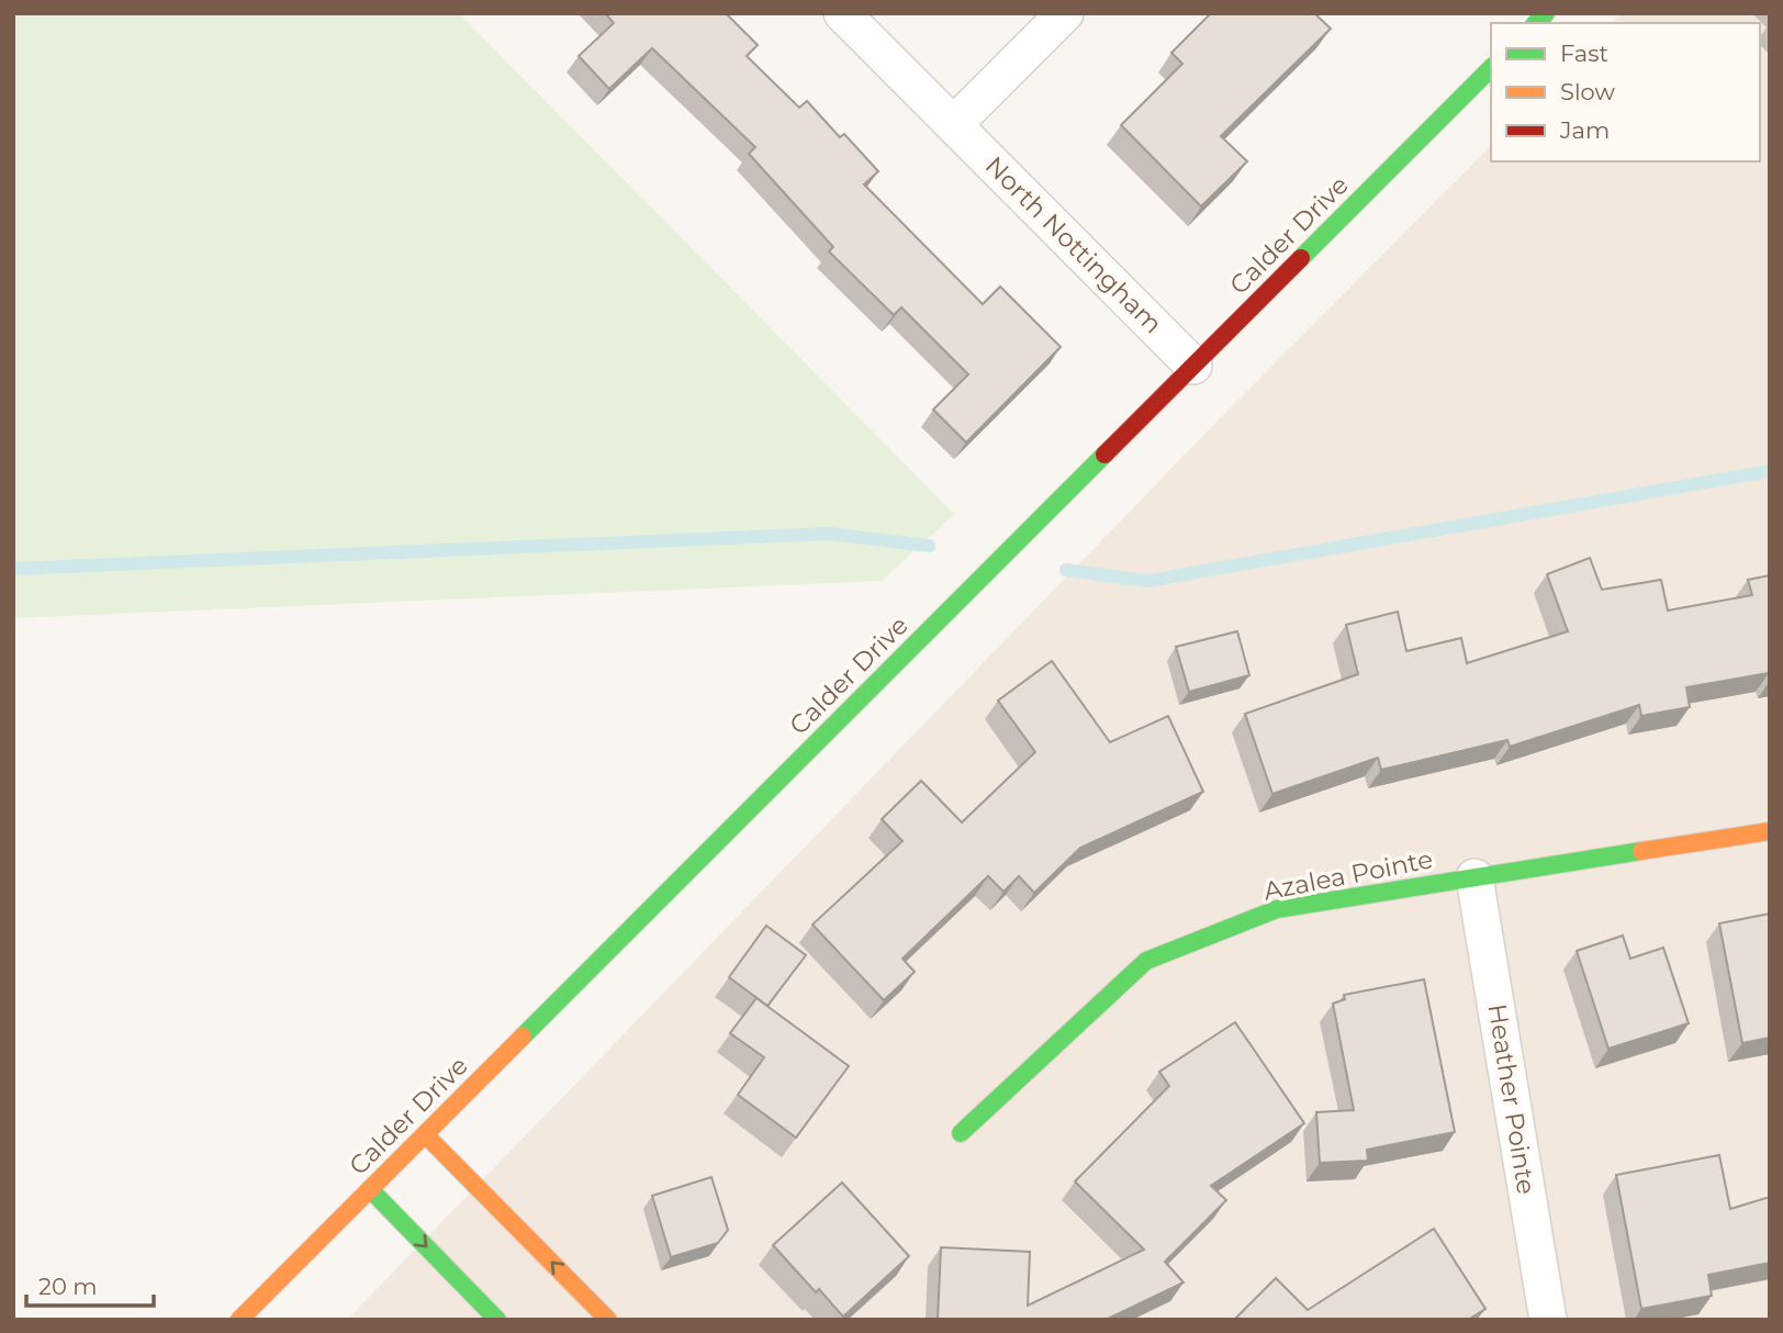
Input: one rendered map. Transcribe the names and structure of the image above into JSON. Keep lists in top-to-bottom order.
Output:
{
  "streets": {
    "street": [
      "Calder Drive",
      "North Nottingham",
      "Azalea Pointe",
      "Heather Pointe"
    ]
  },
  "crossings": [
    ["Calder Drive", "North Nottingham"],
    ["Azalea Pointe", "Heather Pointe"]
  ],
  "legend": ["Fast", "Slow", "Jam"],
  "scale_bar": "20 m"
}
